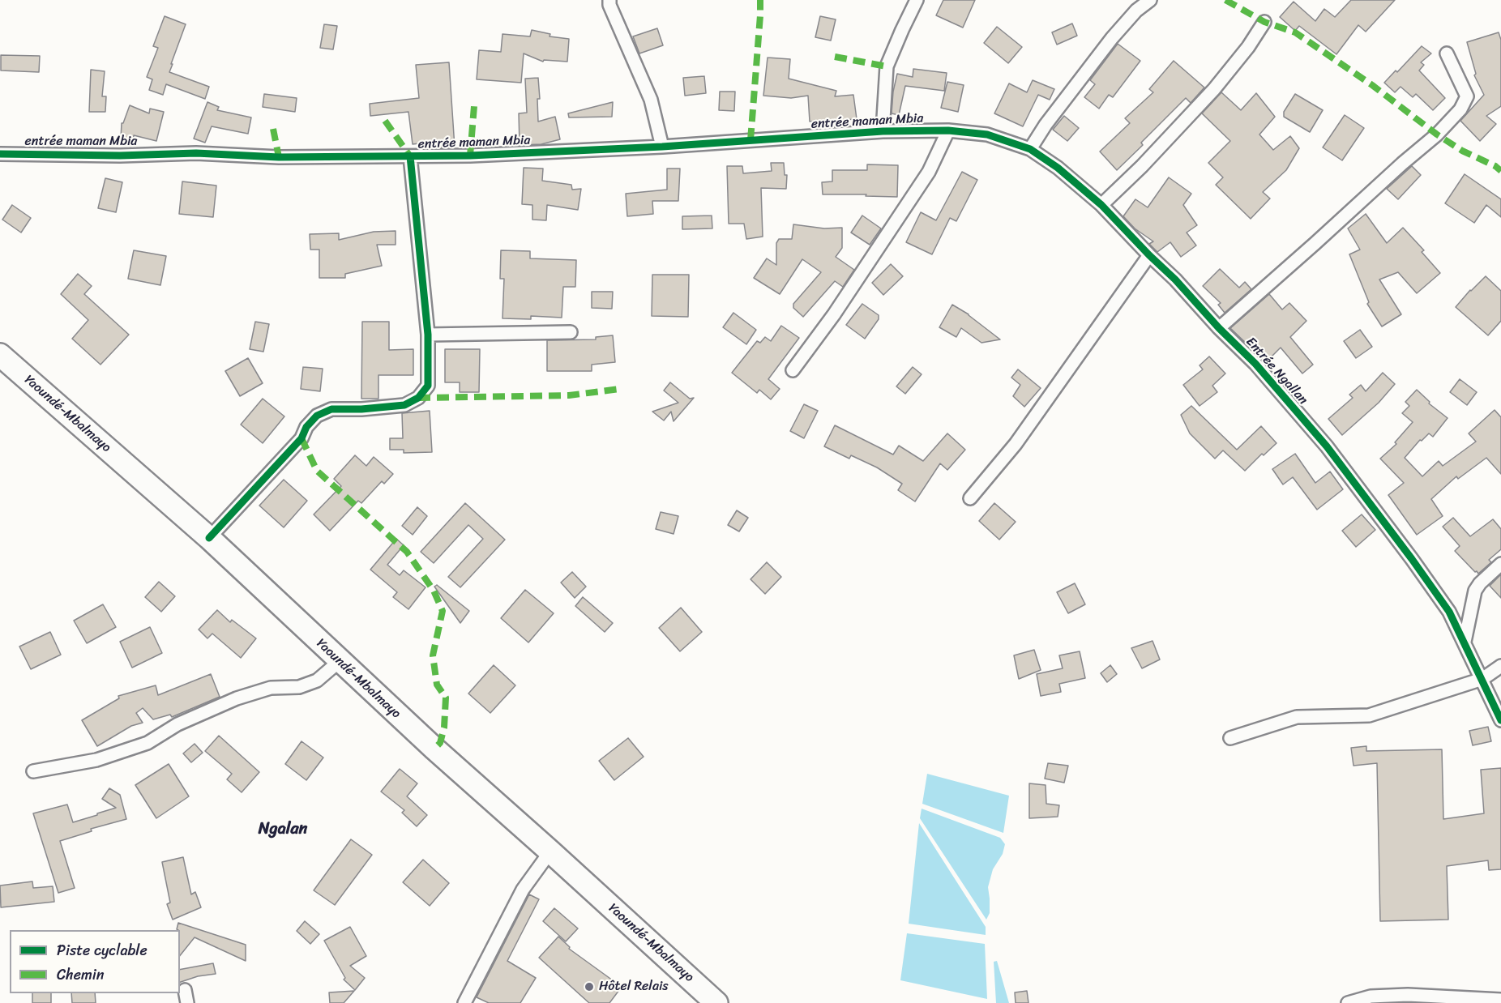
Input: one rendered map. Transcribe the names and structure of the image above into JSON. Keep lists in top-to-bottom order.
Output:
{
  "streets": {
    "highway": ["Yaoundé-Mbalmayo"],
    "street": ["entrée maman Mbia", "Entrée Ngallan"]
  },
  "crossings": [
    ["entrée maman Mbia", "Entrée Ngallan"]
  ],
  "districts": ["Ngalan"],
  "places": ["Hôtel Relais"],
  "legend": ["Piste cyclable", "Chemin"]
}
